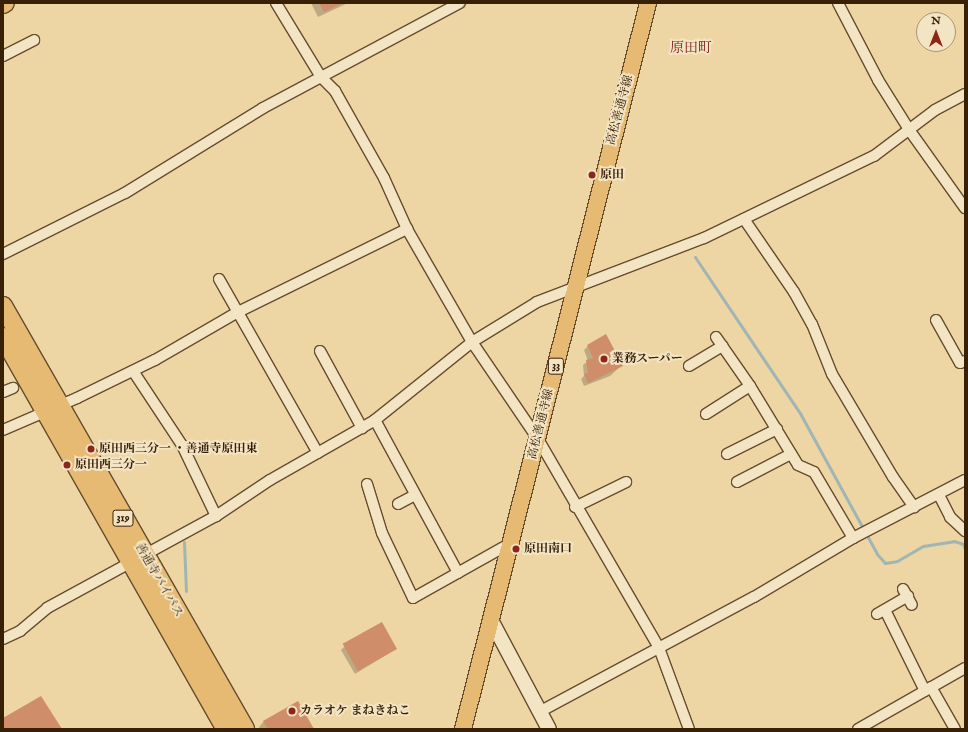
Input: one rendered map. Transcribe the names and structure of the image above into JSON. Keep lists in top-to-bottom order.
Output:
{
  "streets": {
    "highway": ["319", "善通寺バイパス"],
    "main road": ["高松善通寺線", "33"]
  },
  "districts": ["原田町"],
  "places": [
    "原田",
    "業務スーパー",
    "原田西三分一 ・善通寺原田東",
    "原田西三分一",
    "原田南口",
    "カラオケ まねきねこ"
  ],
  "north": "top"
}
